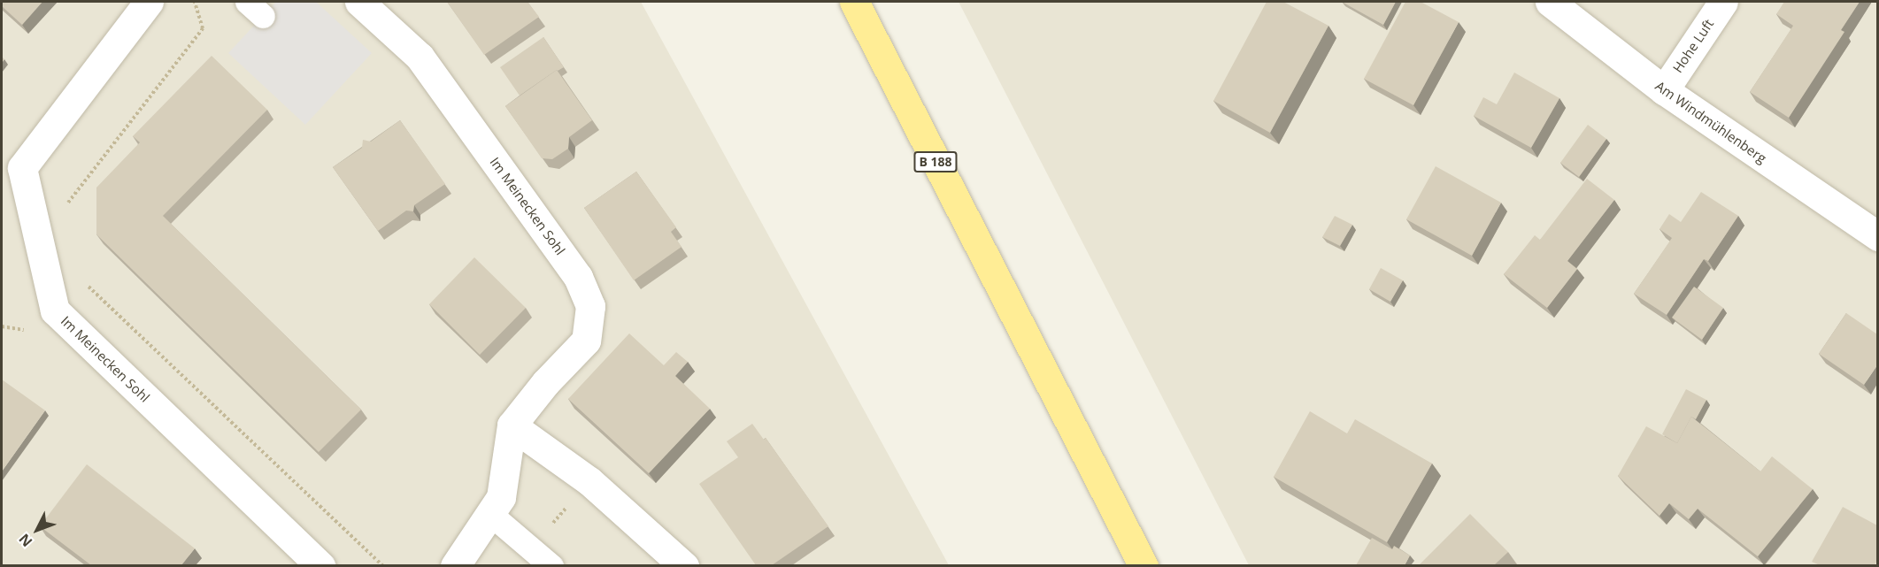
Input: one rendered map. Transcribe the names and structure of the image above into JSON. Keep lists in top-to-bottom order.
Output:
{
  "streets": {
    "main road": ["B 188"],
    "street": ["Hohe Luft", "Am Windmühlenberg", "Im Meinecken Sohl"]
  },
  "crossings": [
    ["Hohe Luft", "Am Windmühlenberg"]
  ],
  "north": "bottom left"
}
